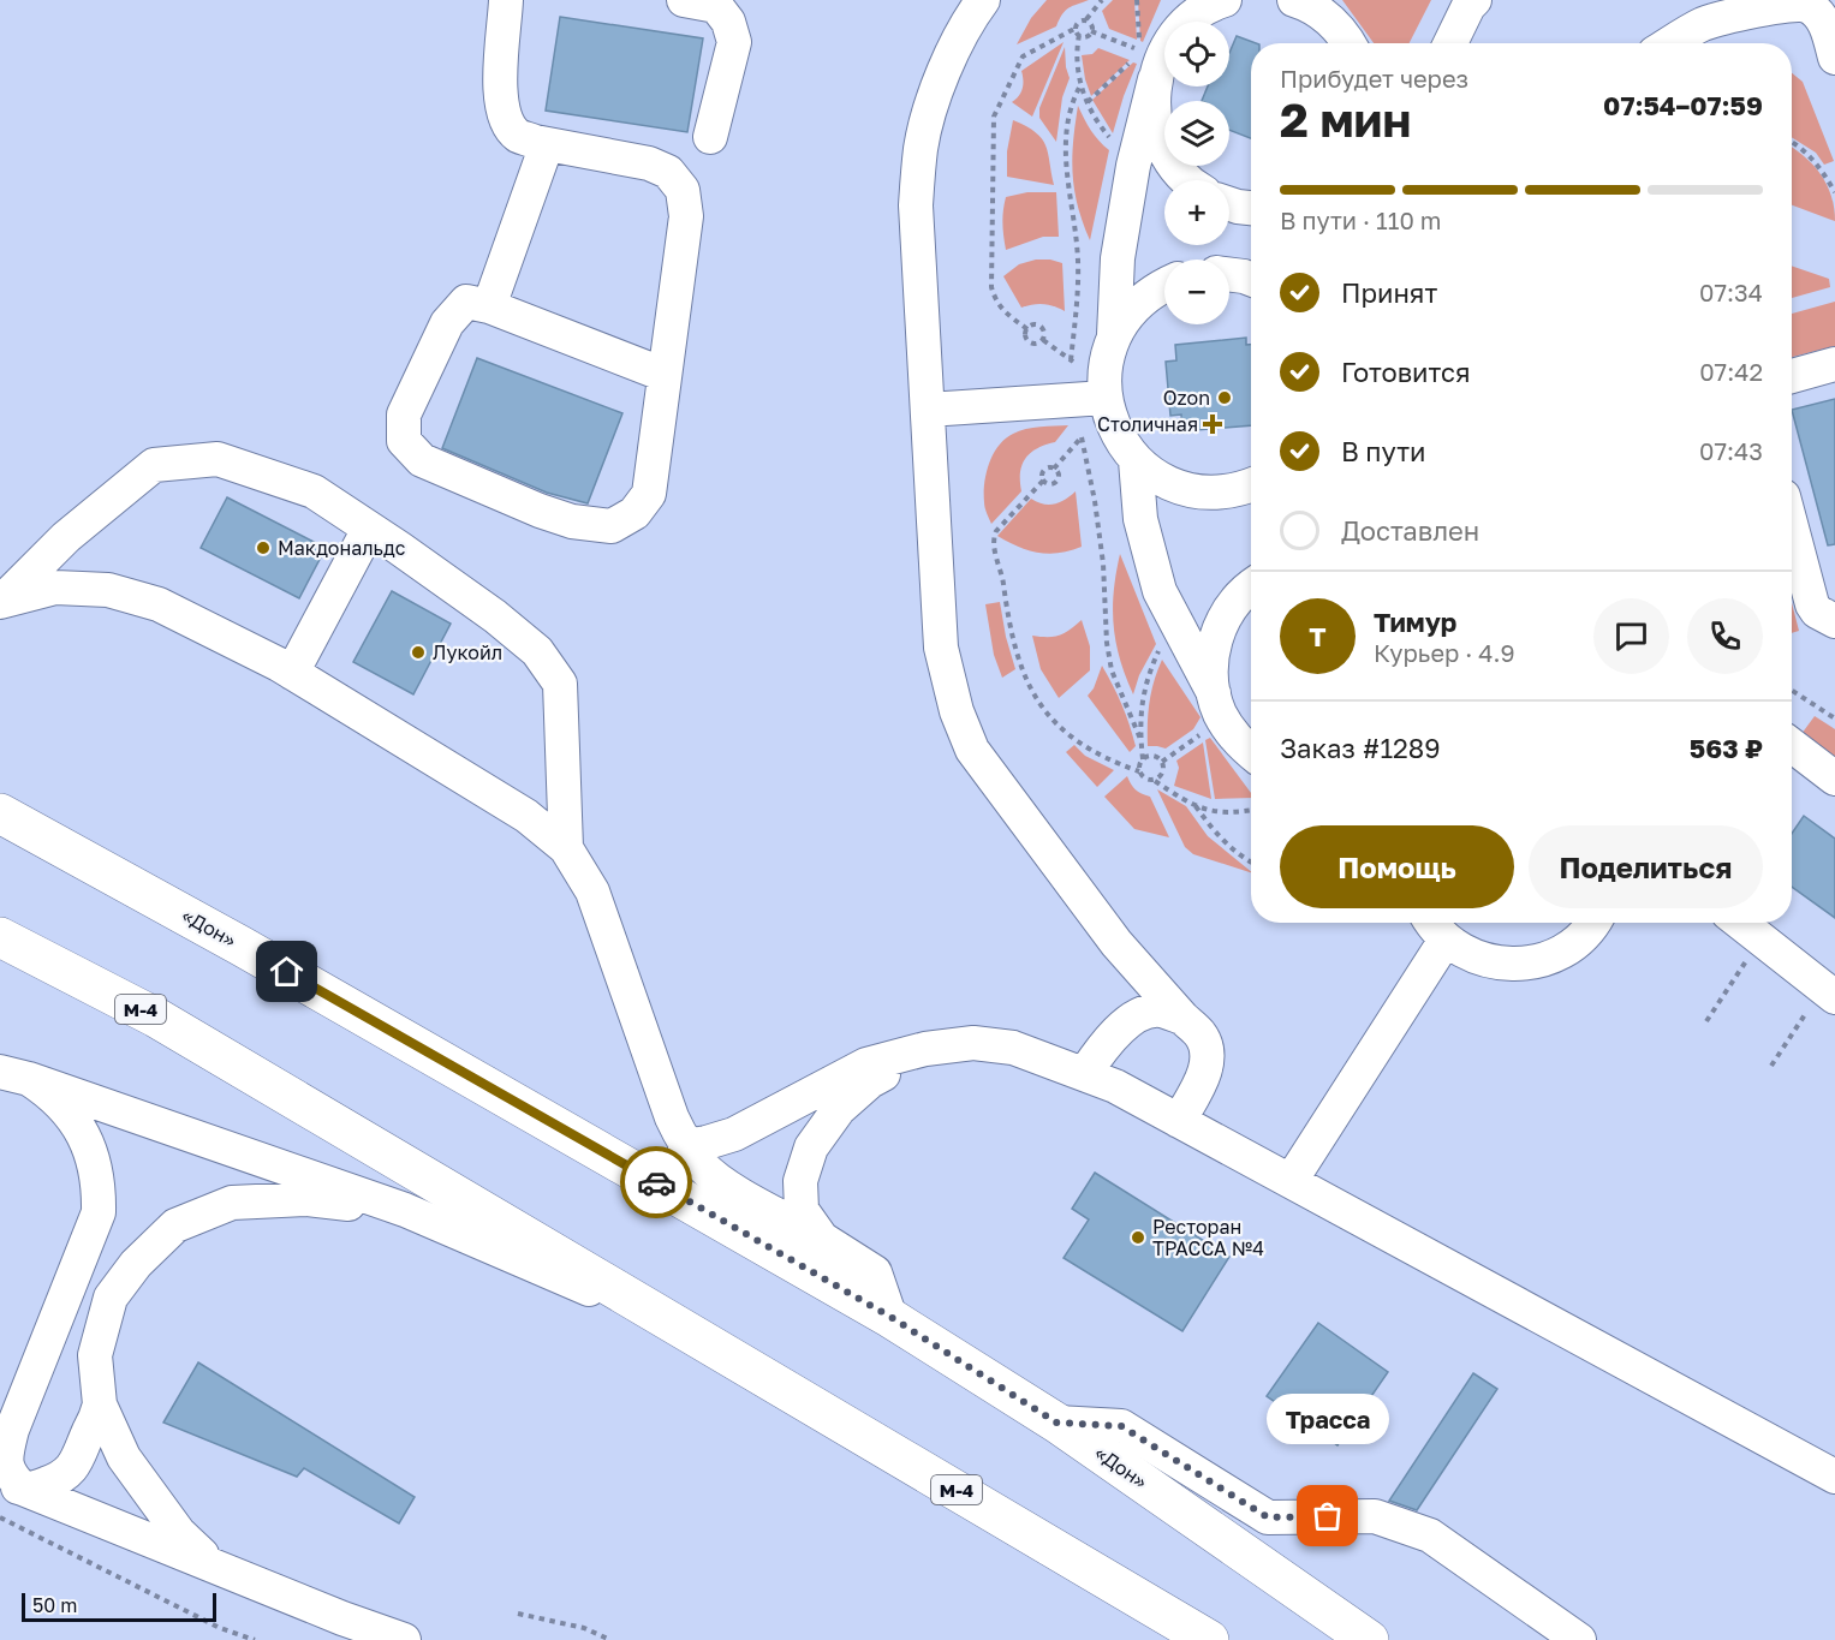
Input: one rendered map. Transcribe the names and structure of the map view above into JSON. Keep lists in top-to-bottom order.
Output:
{
  "streets": {
    "highway": ["«Дон»", "М-4"]
  },
  "places": {
    "other": [
      "Ozon",
      "Макдональдс",
      "Лукойл",
      "Ресторан ТРАССА №4",
      "Трасса"
    ],
    "health": ["Столичная"]
  },
  "scale_bar": "50 m",
  "page": {
    "map_buttons": ["+", "−"],
    "heading": ["2 мин", "Прибудет через", "07:54–07:59"],
    "panel": [
      "Тимур",
      "Курьер · 4.9",
      "Заказ #1289",
      "563 ₽"
    ],
    "bar": "В пути · 110 m",
    "list": [
      ["Принят", "07:34"],
      ["Готовится", "07:42"],
      ["В пути", "07:43"],
      "Доставлен"
    ],
    "round": "Т",
    "buttons": ["Помощь", "Поделиться"],
    "bubble": "Трасса",
    "scale": "50 m"
  }
}
